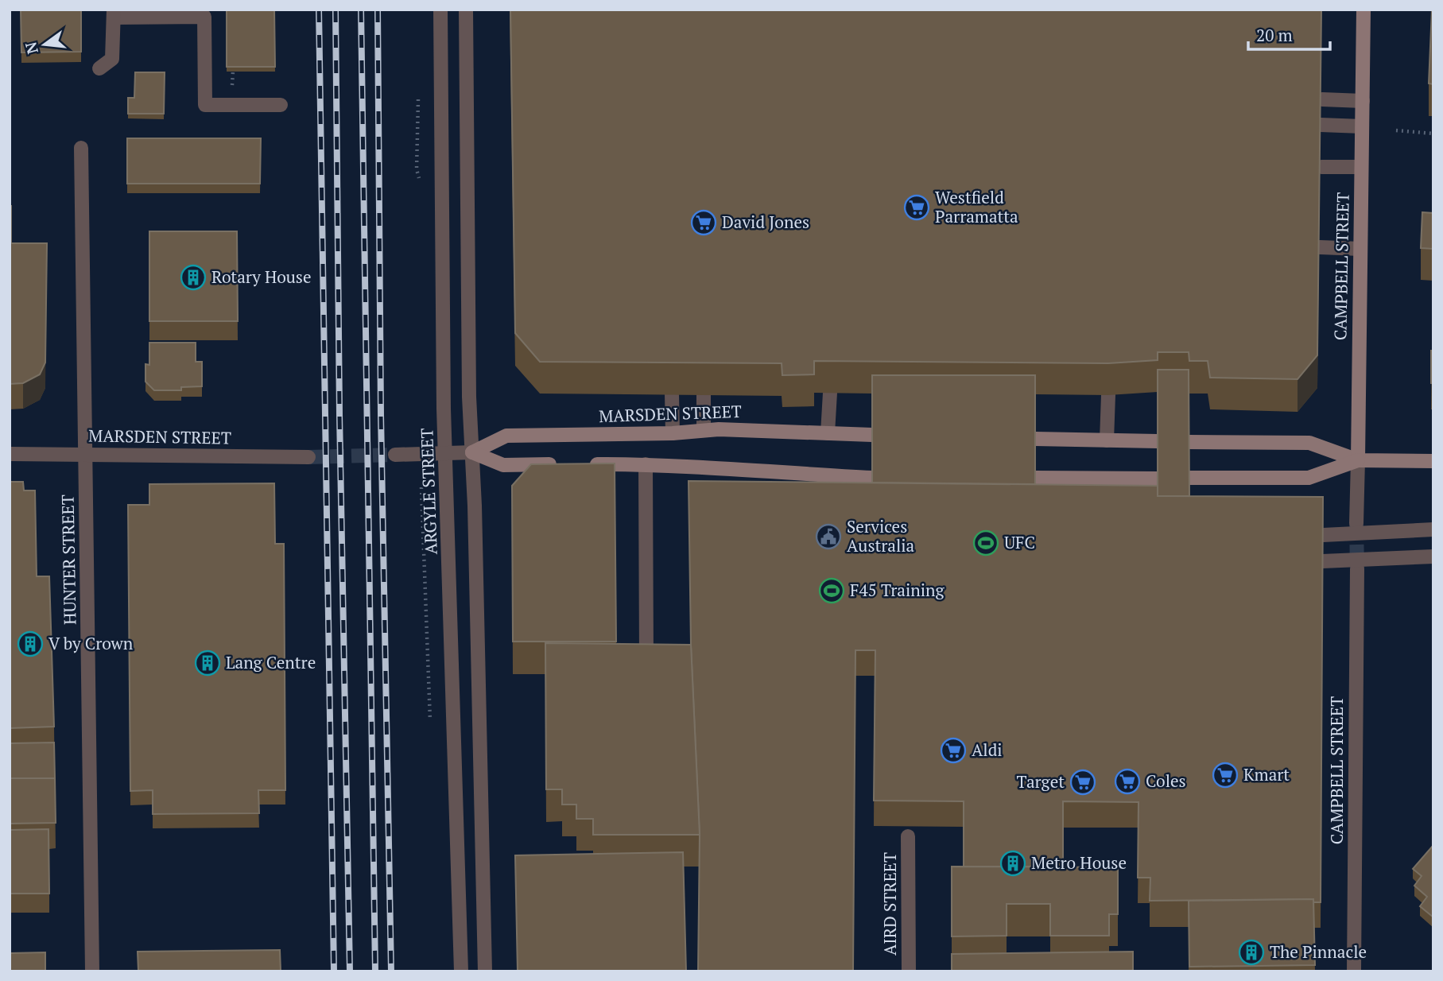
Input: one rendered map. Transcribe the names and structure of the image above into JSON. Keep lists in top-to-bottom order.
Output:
{
  "streets": {
    "main road": ["CAMPBELL STREET", "MARSDEN STREET"],
    "street": ["ARGYLE STREET", "HUNTER STREET", "AIRD STREET"]
  },
  "crossings": [
    ["MARSDEN STREET", "ARGYLE STREET"],
    ["MARSDEN STREET", "HUNTER STREET"]
  ],
  "places": {
    "supermarket": [
      "Westfield Parramatta",
      "David Jones",
      "Aldi",
      "Kmart",
      "Coles",
      "Target"
    ],
    "building": [
      "Rotary House",
      "V by Crown",
      "Lang Centre",
      "Metro House",
      "The Pinnacle"
    ],
    "public building": ["Services Australia"],
    "sports": ["UFC", "F45 Training"]
  },
  "scale_bar": "20 m",
  "north": "left"
}
